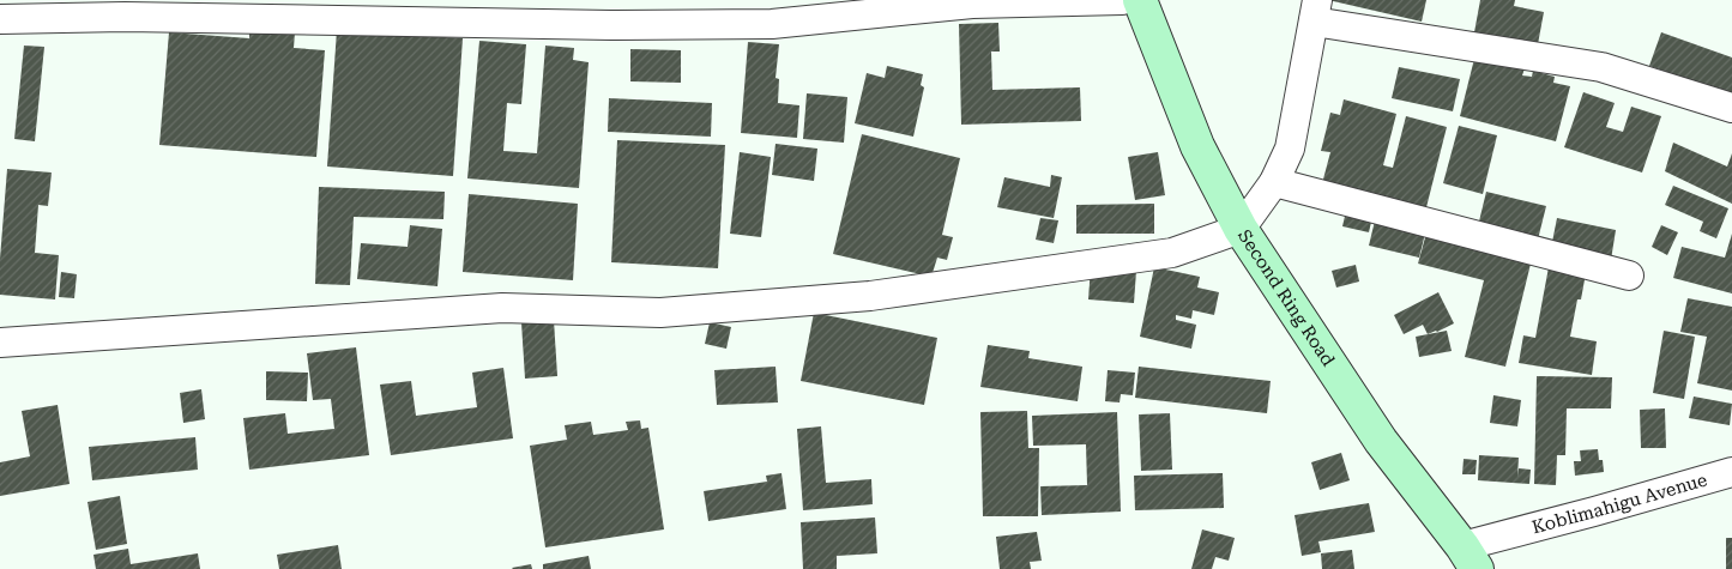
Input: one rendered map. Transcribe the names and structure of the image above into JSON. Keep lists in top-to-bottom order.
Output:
{
  "streets": {
    "street": ["Second Ring Road", "Koblimahigu Avenue"]
  },
  "crossings": [
    ["Second Ring Road", "Koblimahigu Avenue"]
  ]
}
